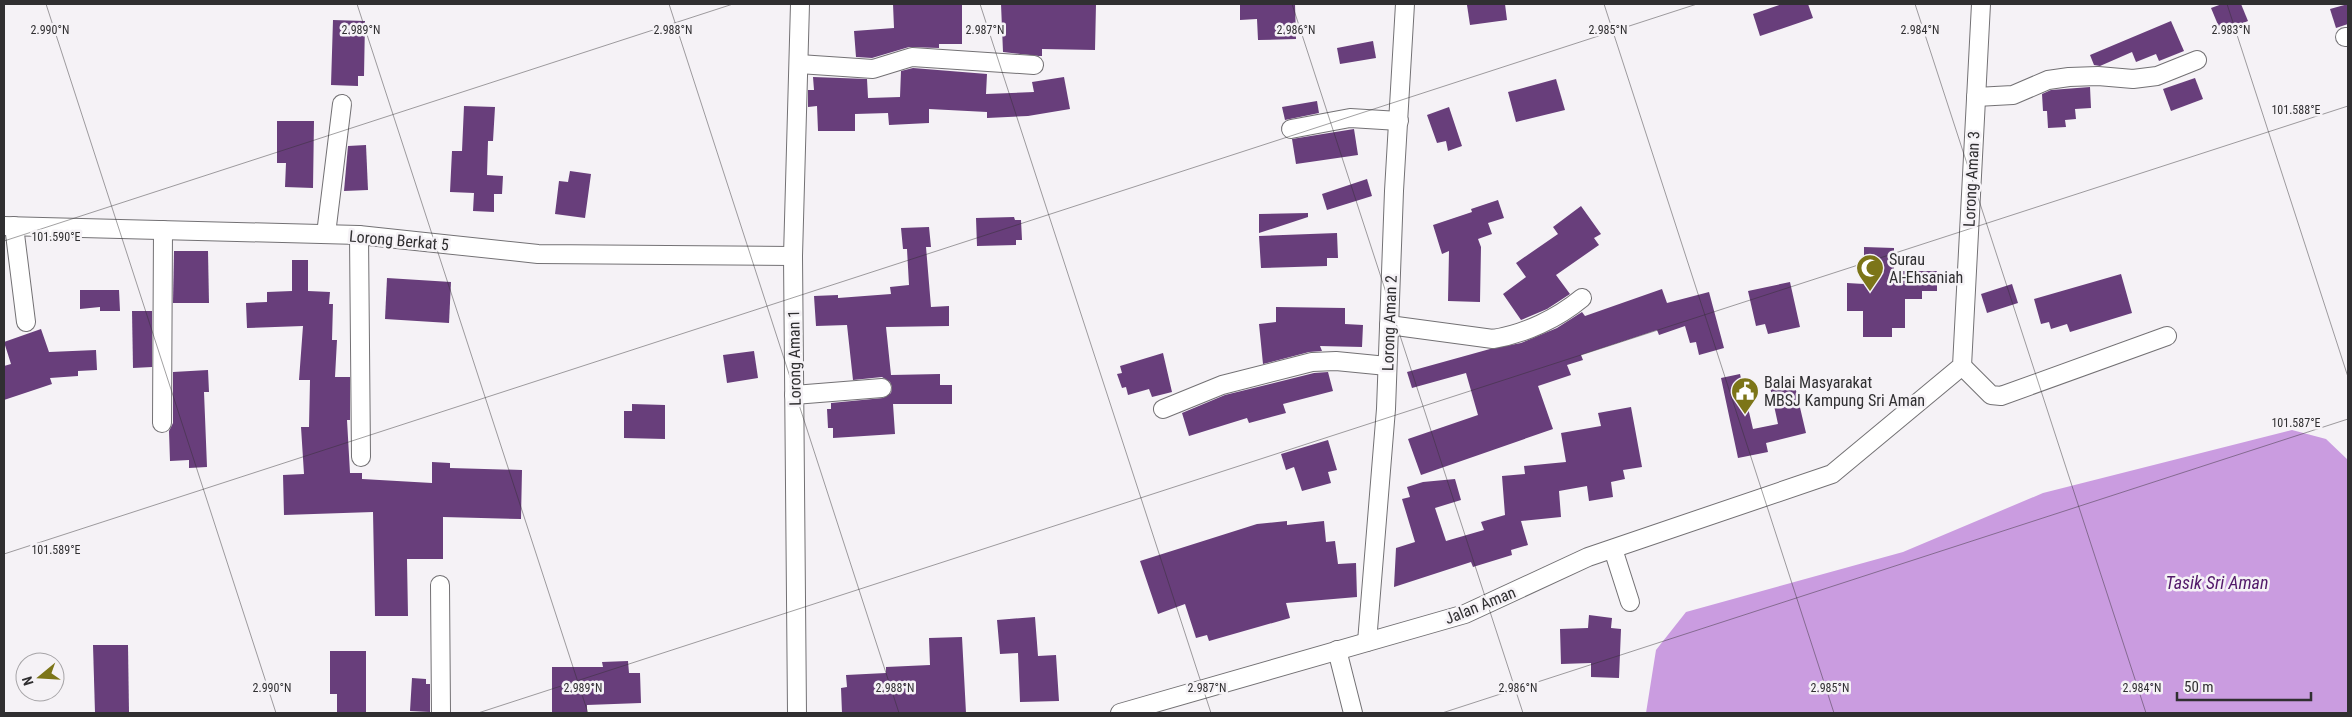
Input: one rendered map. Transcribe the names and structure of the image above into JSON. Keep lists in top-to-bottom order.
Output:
{
  "streets": {
    "street": [
      "Lorong Aman 3",
      "Lorong Berkat 5",
      "Lorong Aman 2",
      "Lorong Aman 1",
      "Jalan Aman"
    ]
  },
  "crossings": [
    ["Lorong Aman 3", "Jalan Aman"],
    ["Lorong Berkat 5", "Lorong Aman 1"],
    ["Lorong Aman 2", "Jalan Aman"]
  ],
  "water": ["Tasik Sri Aman"],
  "places": {
    "mosque": ["Surau Al-Ehsaniah"],
    "public building": ["Balai Masyarakat MBSJ Kampung Sri Aman"]
  },
  "scale_bar": "50 m",
  "north": "left",
  "coordinates": [
    "2.990°N",
    "2.989°N",
    "2.988°N",
    "2.987°N",
    "2.986°N",
    "2.985°N",
    "2.984°N",
    "2.983°N",
    "101.588°E",
    "101.590°E",
    "101.587°E",
    "101.589°E"
  ]
}
